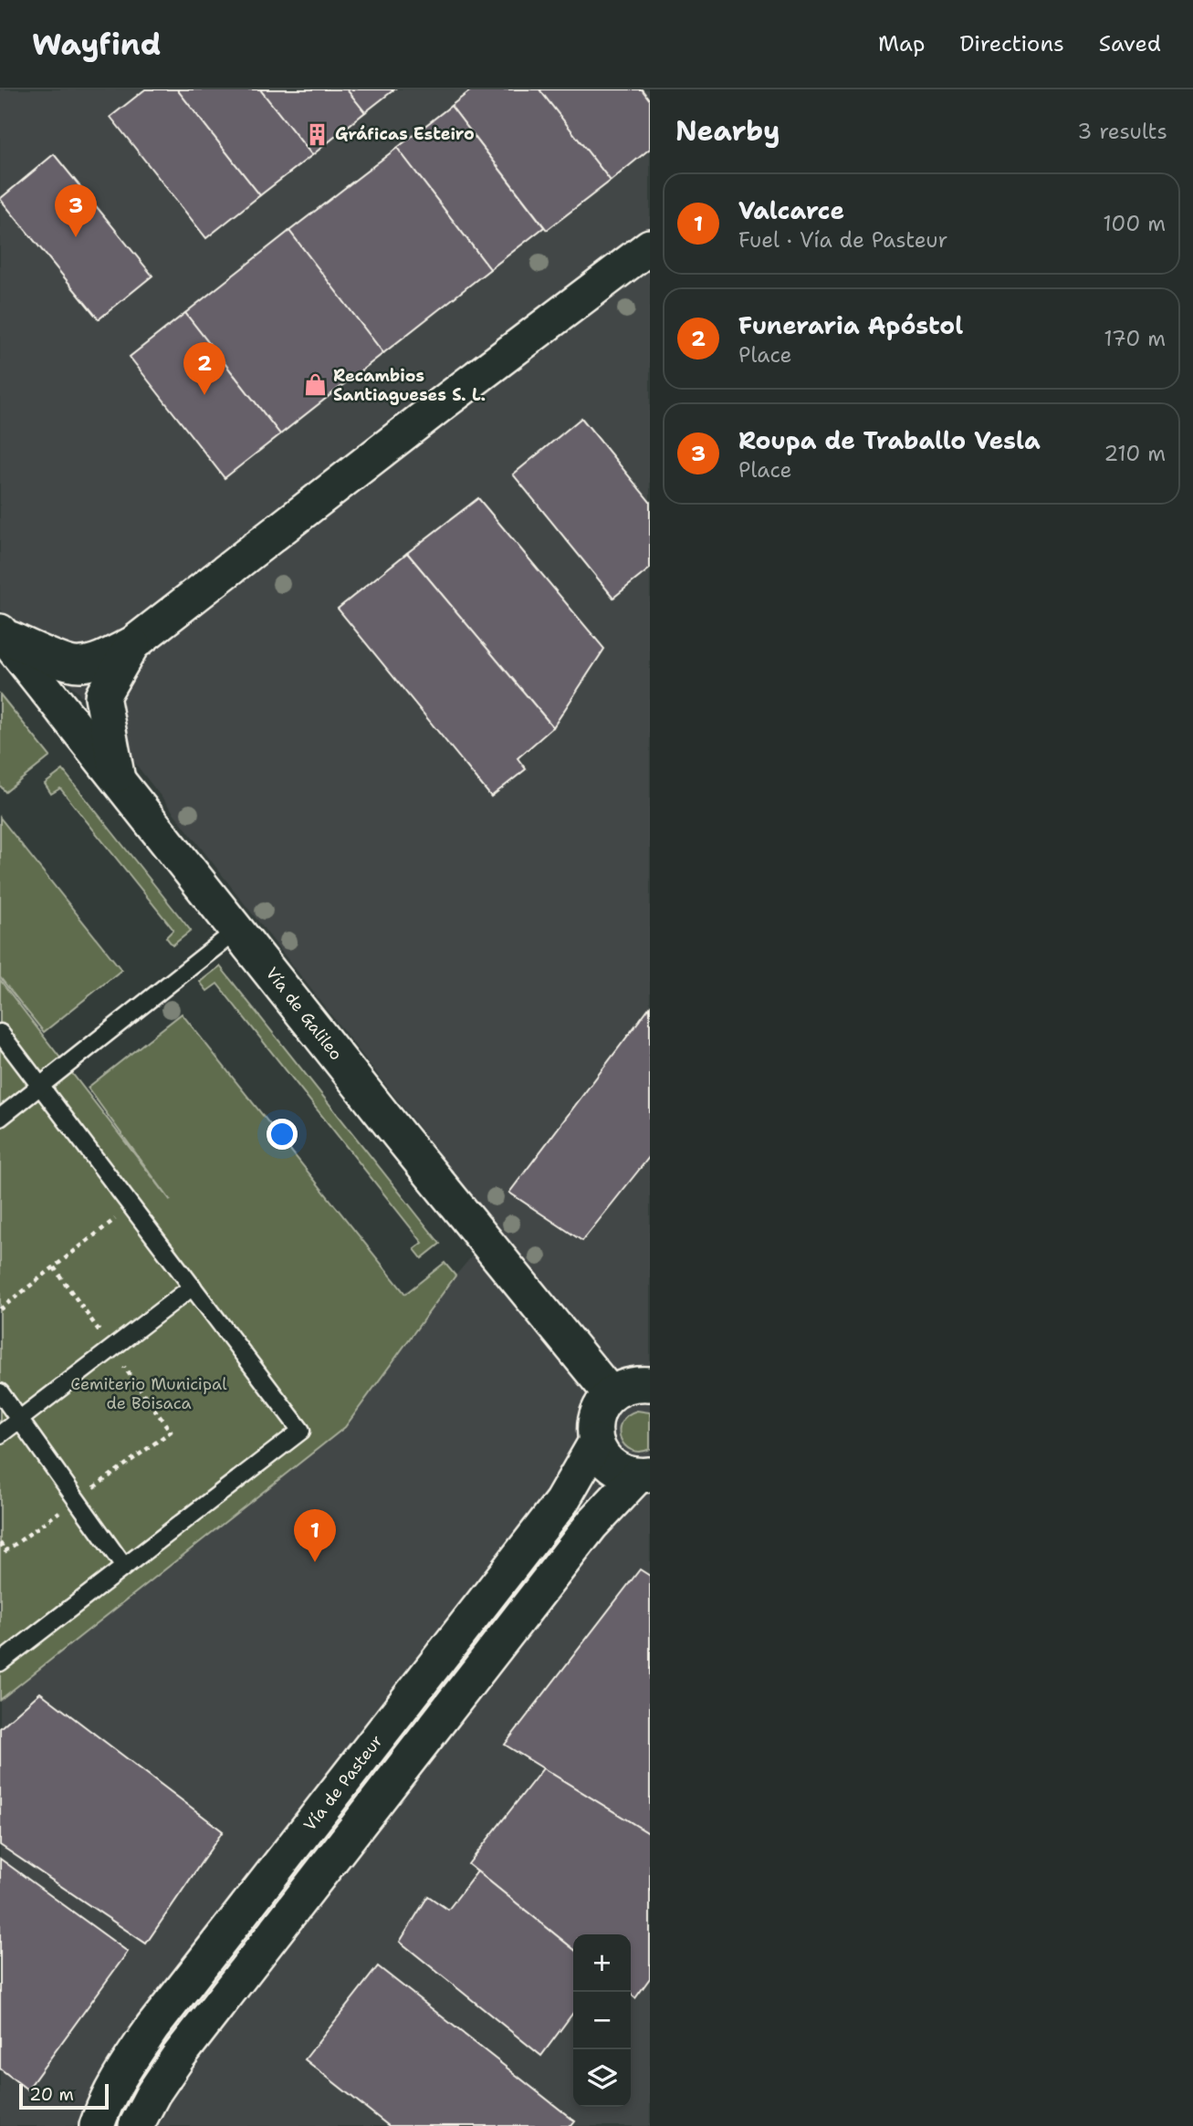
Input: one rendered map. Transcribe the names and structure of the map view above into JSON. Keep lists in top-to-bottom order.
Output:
{
  "streets": {
    "street": ["Vía de Galileo", "Vía de Pasteur"]
  },
  "parks": ["Cemiterio Municipal de Boisaca"],
  "places": {
    "building": ["Gráficas Esteiro"],
    "shop": ["Recambios Santiagueses S. L."]
  },
  "scale_bar": "20 m",
  "page": {
    "header": "Wayfind",
    "nav": ["Map", "Directions", "Saved"],
    "heading": ["Nearby", "3 results"],
    "list": [
      {
        "mark": "1",
        "name": "Valcarce",
        "note": "Fuel · Vía de Pasteur",
        "value": "100 m"
      },
      {
        "mark": "2",
        "name": "Funeraria Apóstol",
        "note": "Place",
        "value": "170 m"
      },
      {
        "mark": "3",
        "name": "Roupa de Traballo Vesla",
        "note": "Place",
        "value": "210 m"
      }
    ],
    "pins": ["3", "2", "1"],
    "map_buttons": ["+", "−"],
    "scale": "20 m"
  }
}
